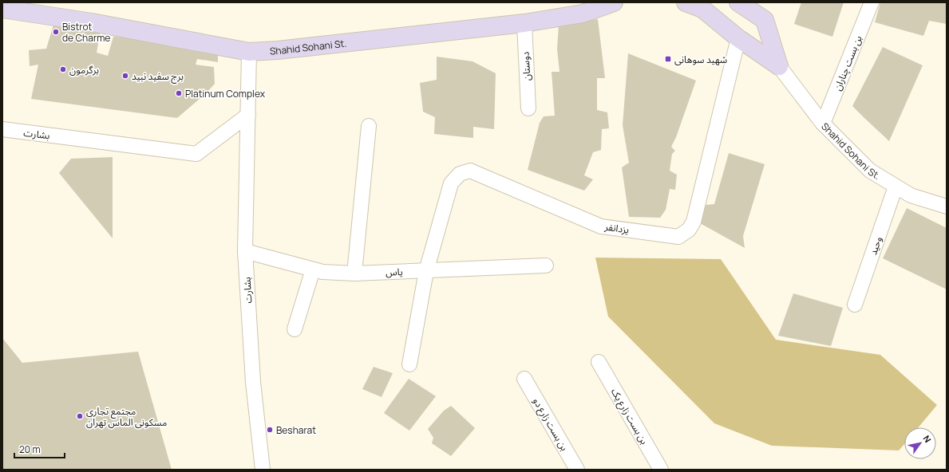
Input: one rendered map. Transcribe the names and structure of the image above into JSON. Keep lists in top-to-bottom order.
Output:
{
  "streets": {
    "main road": ["Shahid Sohani St."],
    "street": [
      "بن بست چناران",
      "دوستان",
      "بشارت",
      "یزدانفر",
      "وحید",
      "یاس",
      "بن بست زارع یک",
      "بن بست زارع دو"
    ]
  },
  "crossings": [
    ["Shahid Sohani St.", "بن بست چناران"],
    ["Shahid Sohani St.", "دوستان"],
    ["Shahid Sohani St.", "بشارت"],
    ["Shahid Sohani St.", "یزدانفر"],
    ["Shahid Sohani St.", "وحید"],
    ["بشارت", "یاس"],
    ["یزدانفر", "یاس"]
  ],
  "places": {
    "other": [
      "Bistrot de Charme",
      "برگرمون",
      "برج سفید نبید",
      "Platinum Complex",
      "مجتمع تجاری مسکونی الماس تهران",
      "Besharat"
    ],
    "transit": ["شهید سوهانی"]
  },
  "scale_bar": "20 m",
  "north": "top right"
}
